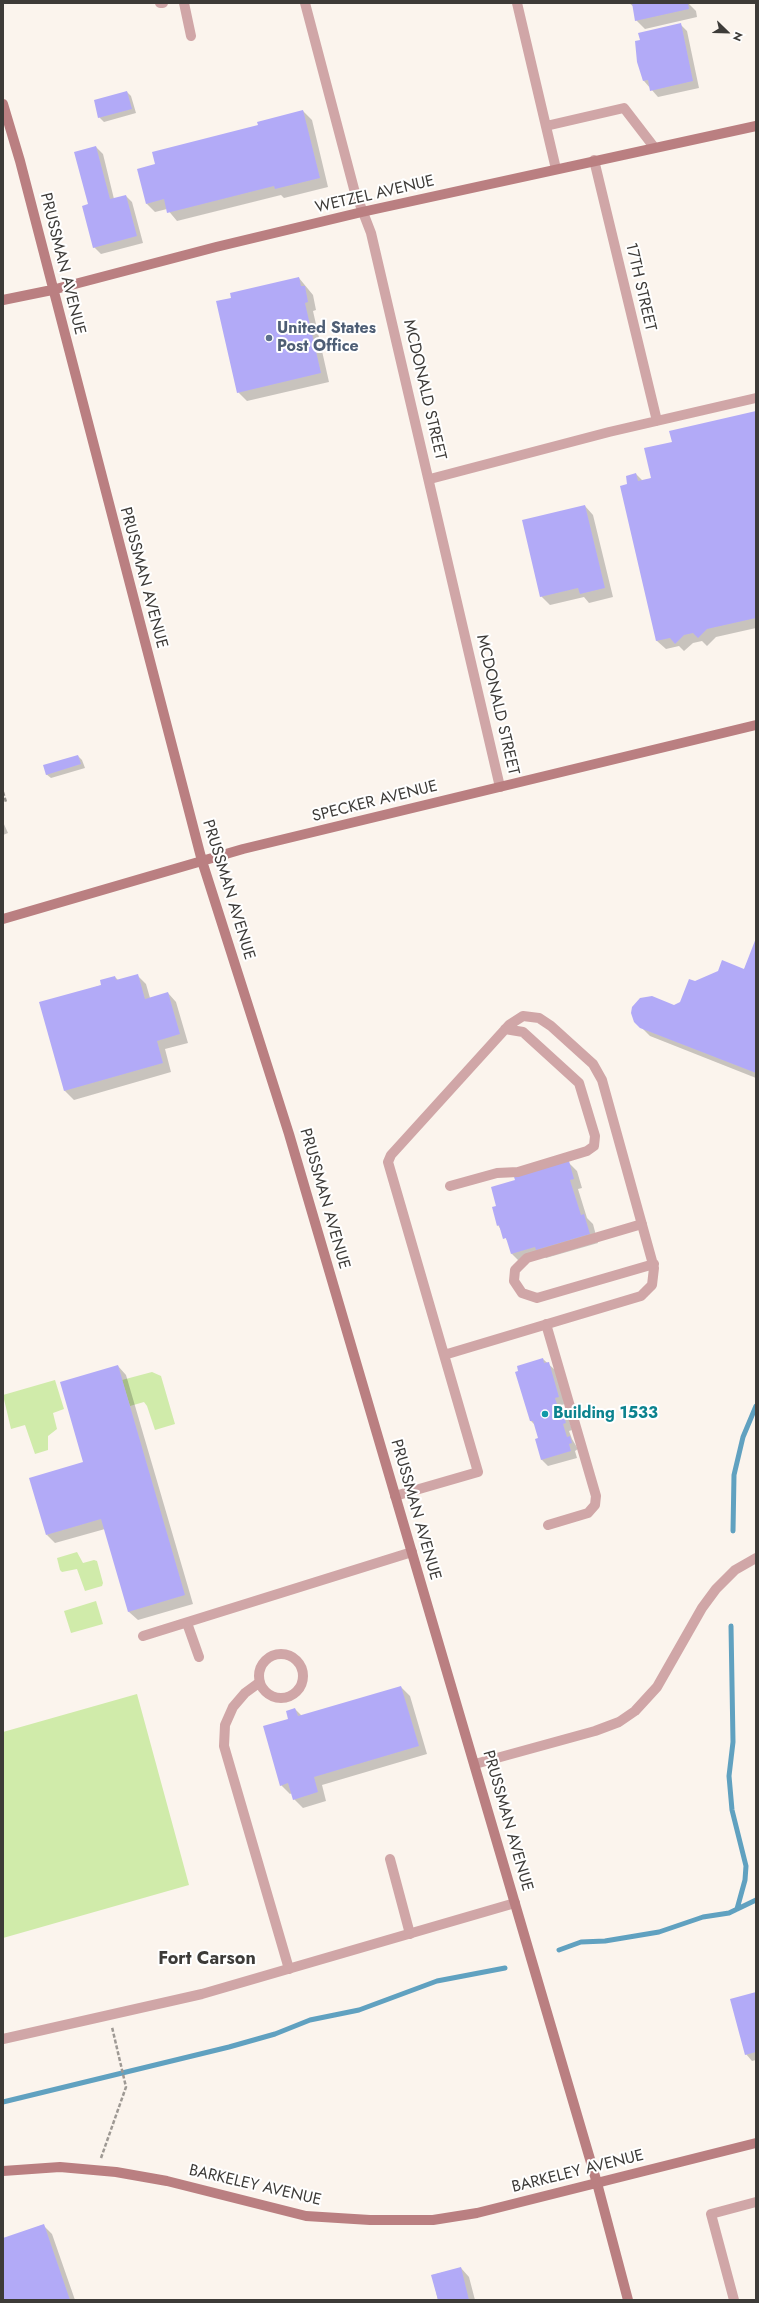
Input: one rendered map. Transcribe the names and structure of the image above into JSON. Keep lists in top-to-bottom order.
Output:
{
  "streets": {
    "street": [
      "WETZEL AVENUE",
      "PRUSSMAN AVENUE",
      "17TH STREET",
      "MCDONALD STREET",
      "SPECKER AVENUE",
      "BARKELEY AVENUE"
    ]
  },
  "crossings": [
    ["WETZEL AVENUE", "PRUSSMAN AVENUE"],
    ["WETZEL AVENUE", "17TH STREET"],
    ["WETZEL AVENUE", "MCDONALD STREET"],
    ["PRUSSMAN AVENUE", "SPECKER AVENUE"],
    ["PRUSSMAN AVENUE", "BARKELEY AVENUE"],
    ["MCDONALD STREET", "SPECKER AVENUE"]
  ],
  "districts": ["Fort Carson"],
  "places": ["United States Post Office", "Building 1533"],
  "north": "bottom right"
}
